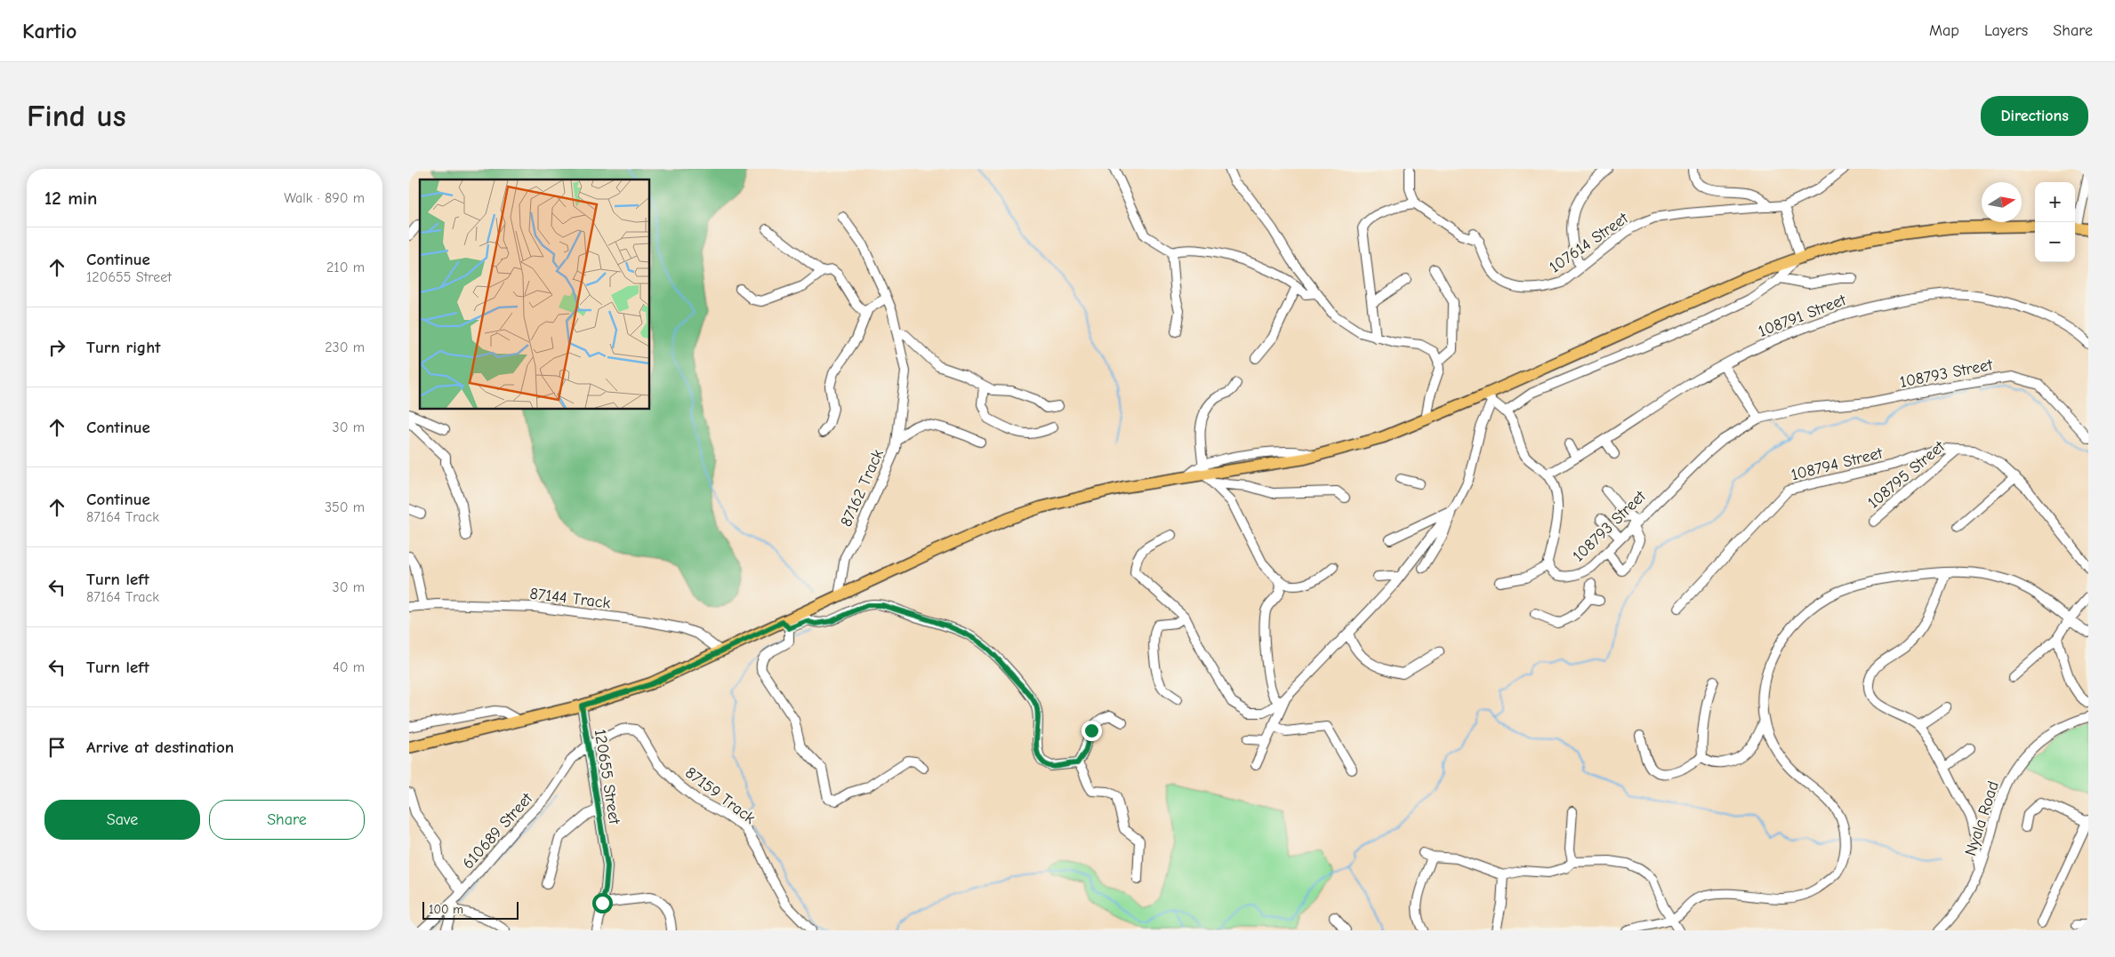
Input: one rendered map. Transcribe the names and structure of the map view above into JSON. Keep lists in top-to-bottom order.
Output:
{
  "streets": {
    "street": [
      "107614 Street",
      "108791 Street",
      "108793 Street",
      "108794 Street",
      "108795 Street",
      "87162 Track",
      "87144 Track",
      "120655 Street",
      "87159 Track",
      "Nyala Road",
      "610689 Street"
    ]
  },
  "crossings": [
    ["108791 Street", "108793 Street"],
    ["108794 Street", "108795 Street"],
    ["120655 Street", "87159 Track"],
    ["120655 Street", "610689 Street"],
    ["87159 Track", "610689 Street"]
  ],
  "scale_bar": "100 m",
  "north": "right",
  "page": {
    "header": "Kartio",
    "nav": ["Map", "Layers", "Share"],
    "buttons": [
      "Directions",
      ["Save", "Share"]
    ],
    "title": "Find us",
    "heading": ["12 min", "Walk · 890 m"],
    "map_buttons": ["+", "−"],
    "list": [
      ["Continue", "120655 Street", "210 m"],
      ["Turn right", "230 m"],
      ["Continue", "30 m"],
      ["Continue", "87164 Track", "350 m"],
      ["Turn left", "87164 Track", "30 m"],
      ["Turn left", "40 m"],
      "Arrive at destination"
    ],
    "scale": "100 m"
  }
}
